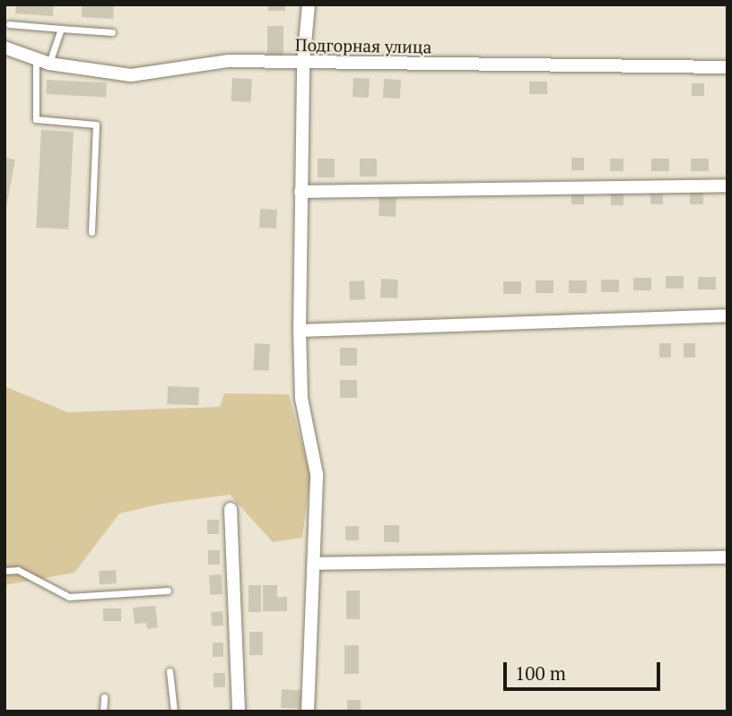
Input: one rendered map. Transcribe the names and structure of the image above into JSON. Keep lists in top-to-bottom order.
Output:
{
  "streets": {
    "street": ["Подгорная улица"]
  },
  "scale_bar": "100 m"
}
